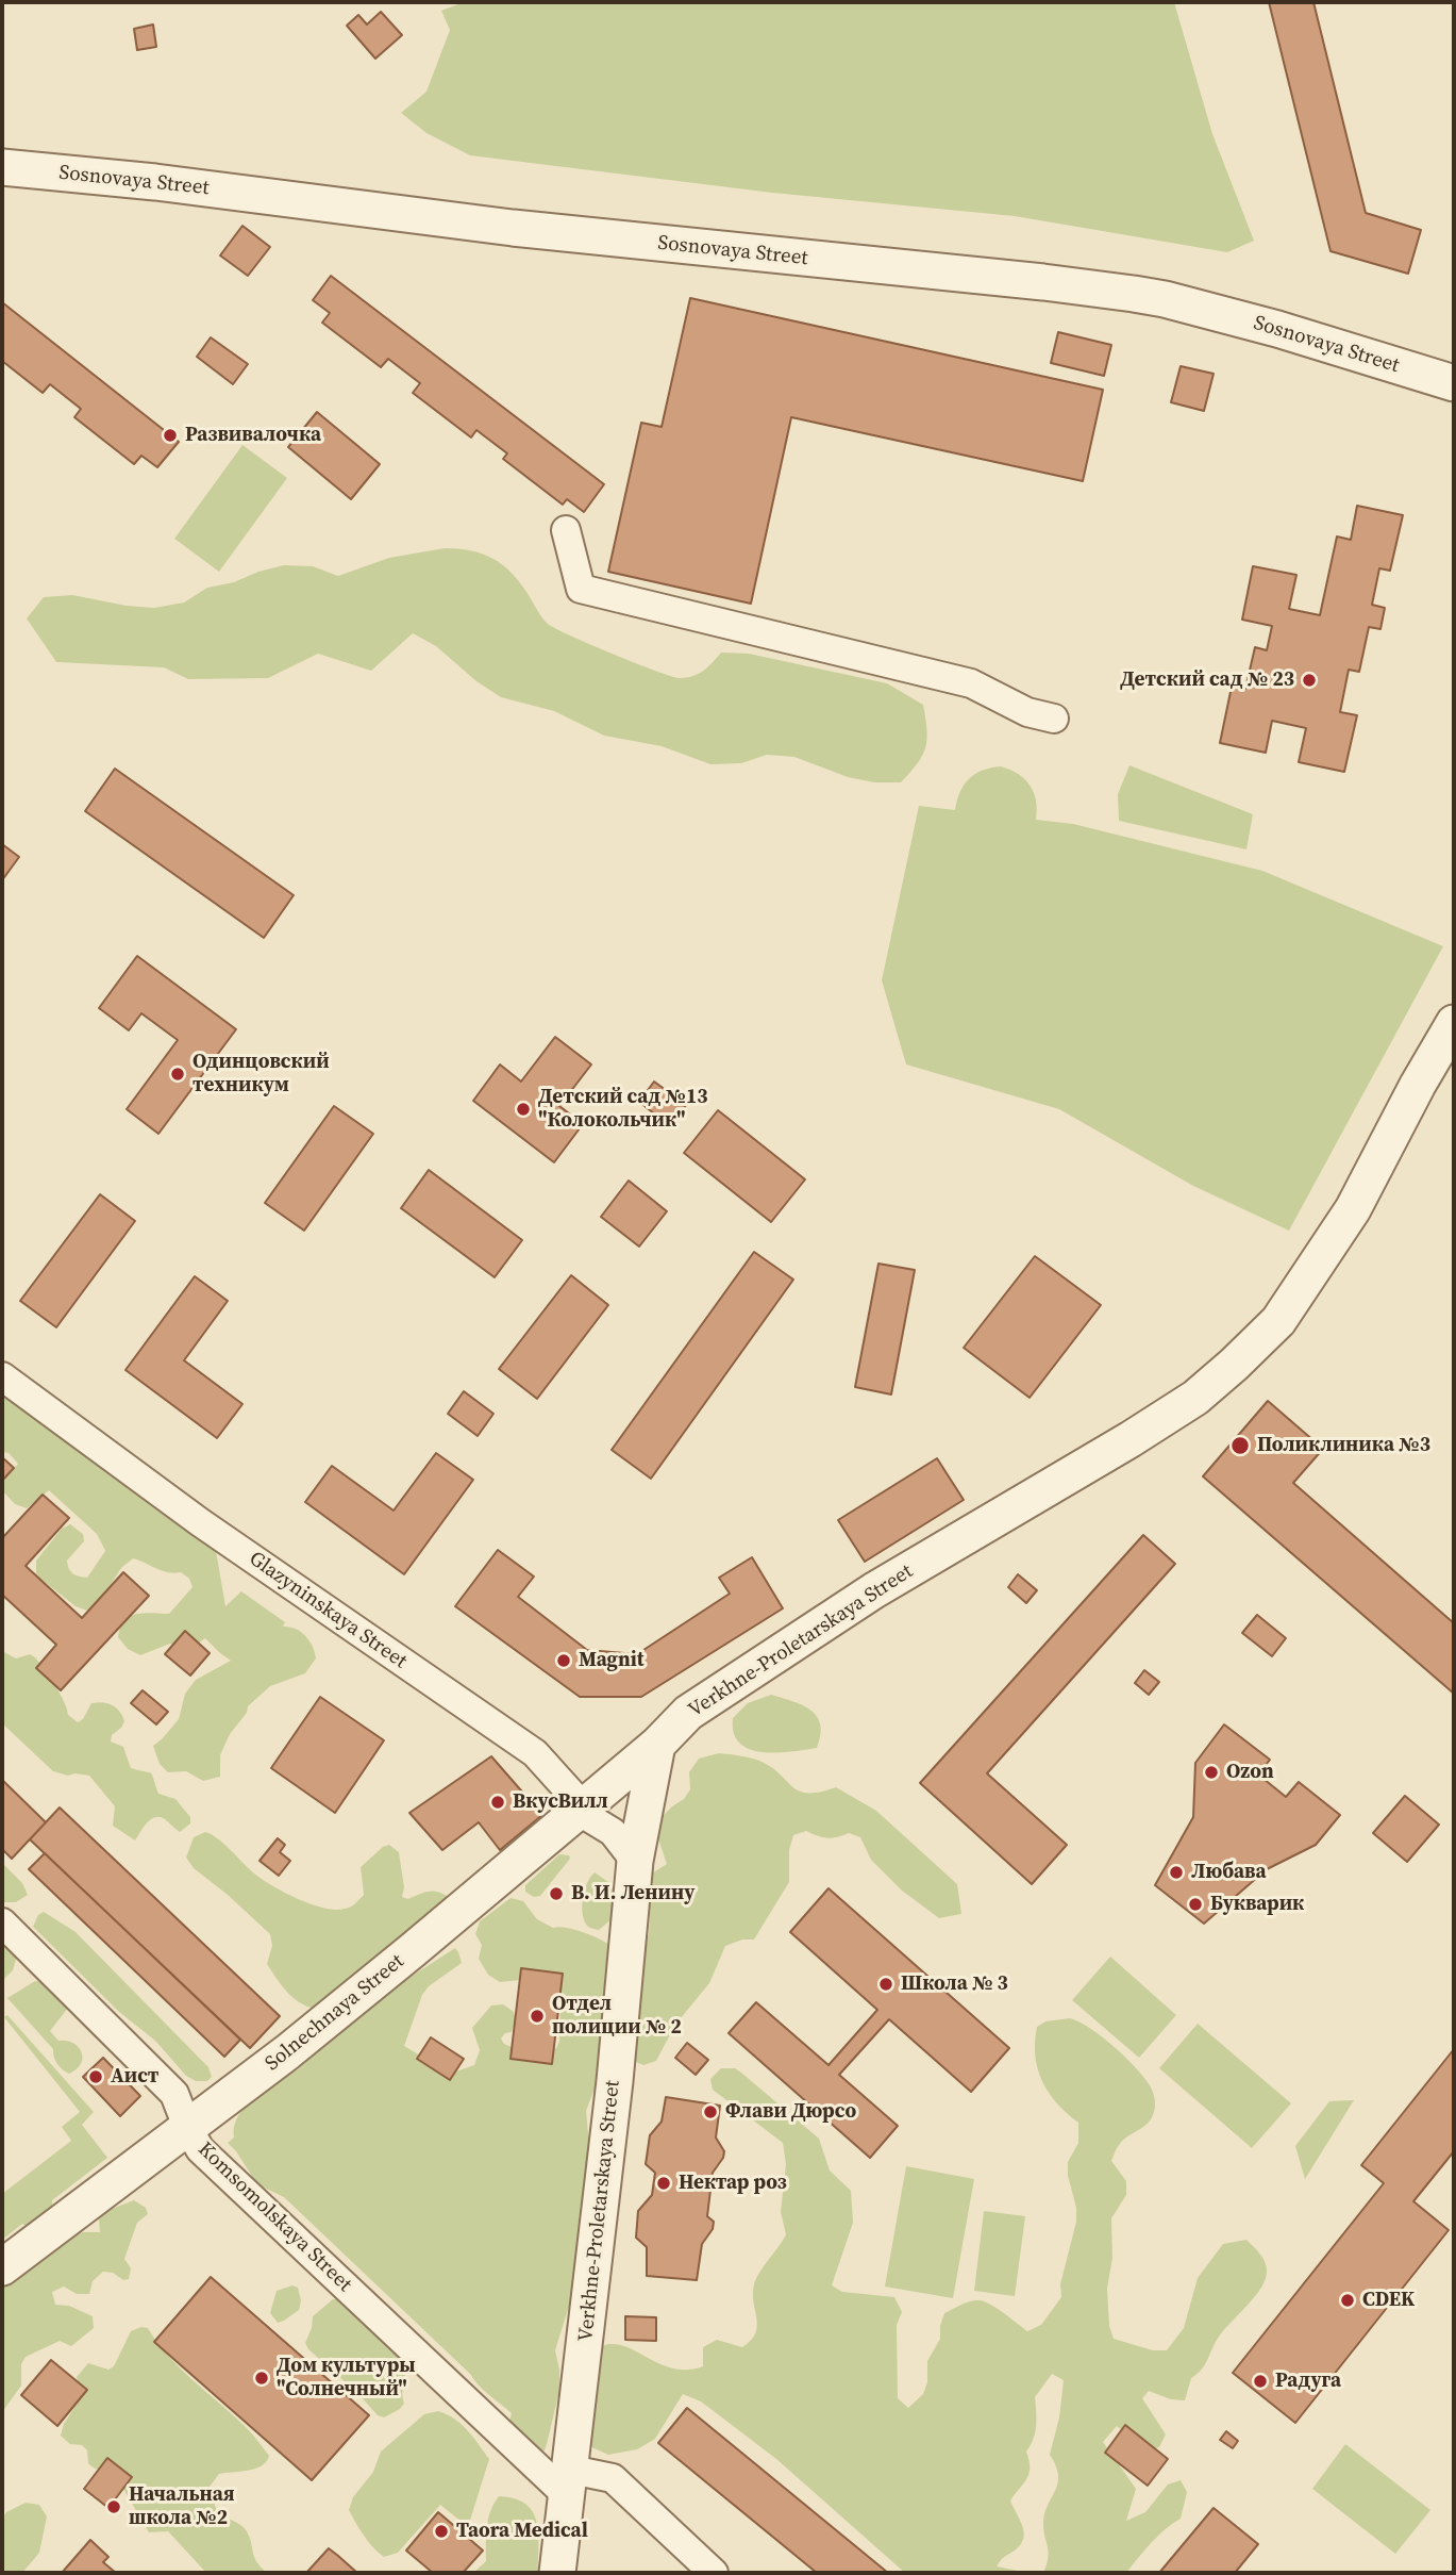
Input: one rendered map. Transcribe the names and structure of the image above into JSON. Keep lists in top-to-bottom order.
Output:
{
  "streets": {
    "street": [
      "Sosnovaya Street",
      "Glazyninskaya Street",
      "Verkhne-Proletarskaya Street",
      "Solnechnaya Street",
      "Komsomolskaya Street"
    ]
  },
  "crossings": [
    ["Glazyninskaya Street", "Verkhne-Proletarskaya Street"],
    ["Glazyninskaya Street", "Solnechnaya Street"],
    ["Verkhne-Proletarskaya Street", "Solnechnaya Street"],
    ["Verkhne-Proletarskaya Street", "Komsomolskaya Street"],
    ["Solnechnaya Street", "Komsomolskaya Street"]
  ],
  "places": [
    "Развивалочка",
    "Детский сад № 23",
    "Одинцовский техникум",
    "Детский сад №13 \"Колокольчик\"",
    "Поликлиника №3",
    "Magnit",
    "Ozon",
    "ВкусВилл",
    "Любава",
    "В. И. Ленину",
    "Букварик",
    "Школа № 3",
    "Отдел полиции № 2",
    "Аист",
    "Флави Дюрсо",
    "Нектар роз",
    "CDEK",
    "Дом культуры \"Солнечный\"",
    "Радуга",
    "Начальная школа №2",
    "Taora Medical"
  ]
}
